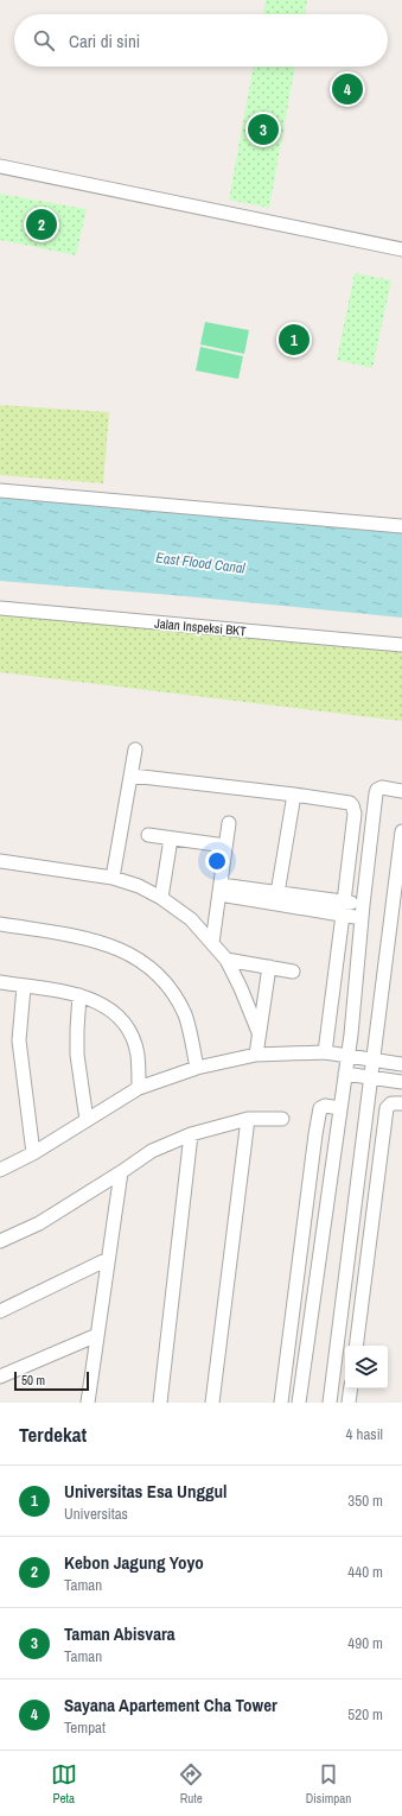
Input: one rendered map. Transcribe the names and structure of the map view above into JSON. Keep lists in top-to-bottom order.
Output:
{
  "streets": {
    "street": ["Jalan Inspeksi BKT"]
  },
  "water": ["East Flood Canal"],
  "scale_bar": "50 m",
  "page": {
    "search": "Cari di sini",
    "pins": [
      "4",
      "3",
      "2",
      "1"
    ],
    "scale": "50 m",
    "heading": ["Terdekat", "4 hasil"],
    "list": [
      {
        "mark": "1",
        "name": "Universitas Esa Unggul",
        "note": "Universitas",
        "value": "350 m"
      },
      {
        "mark": "2",
        "name": "Kebon Jagung Yoyo",
        "note": "Taman",
        "value": "440 m"
      },
      {
        "mark": "3",
        "name": "Taman Abisvara",
        "note": "Taman",
        "value": "490 m"
      },
      {
        "mark": "4",
        "name": "Sayana Apartement Cha Tower",
        "note": "Tempat",
        "value": "520 m"
      }
    ],
    "nav": ["Peta", "Rute", "Disimpan"]
  }
}
